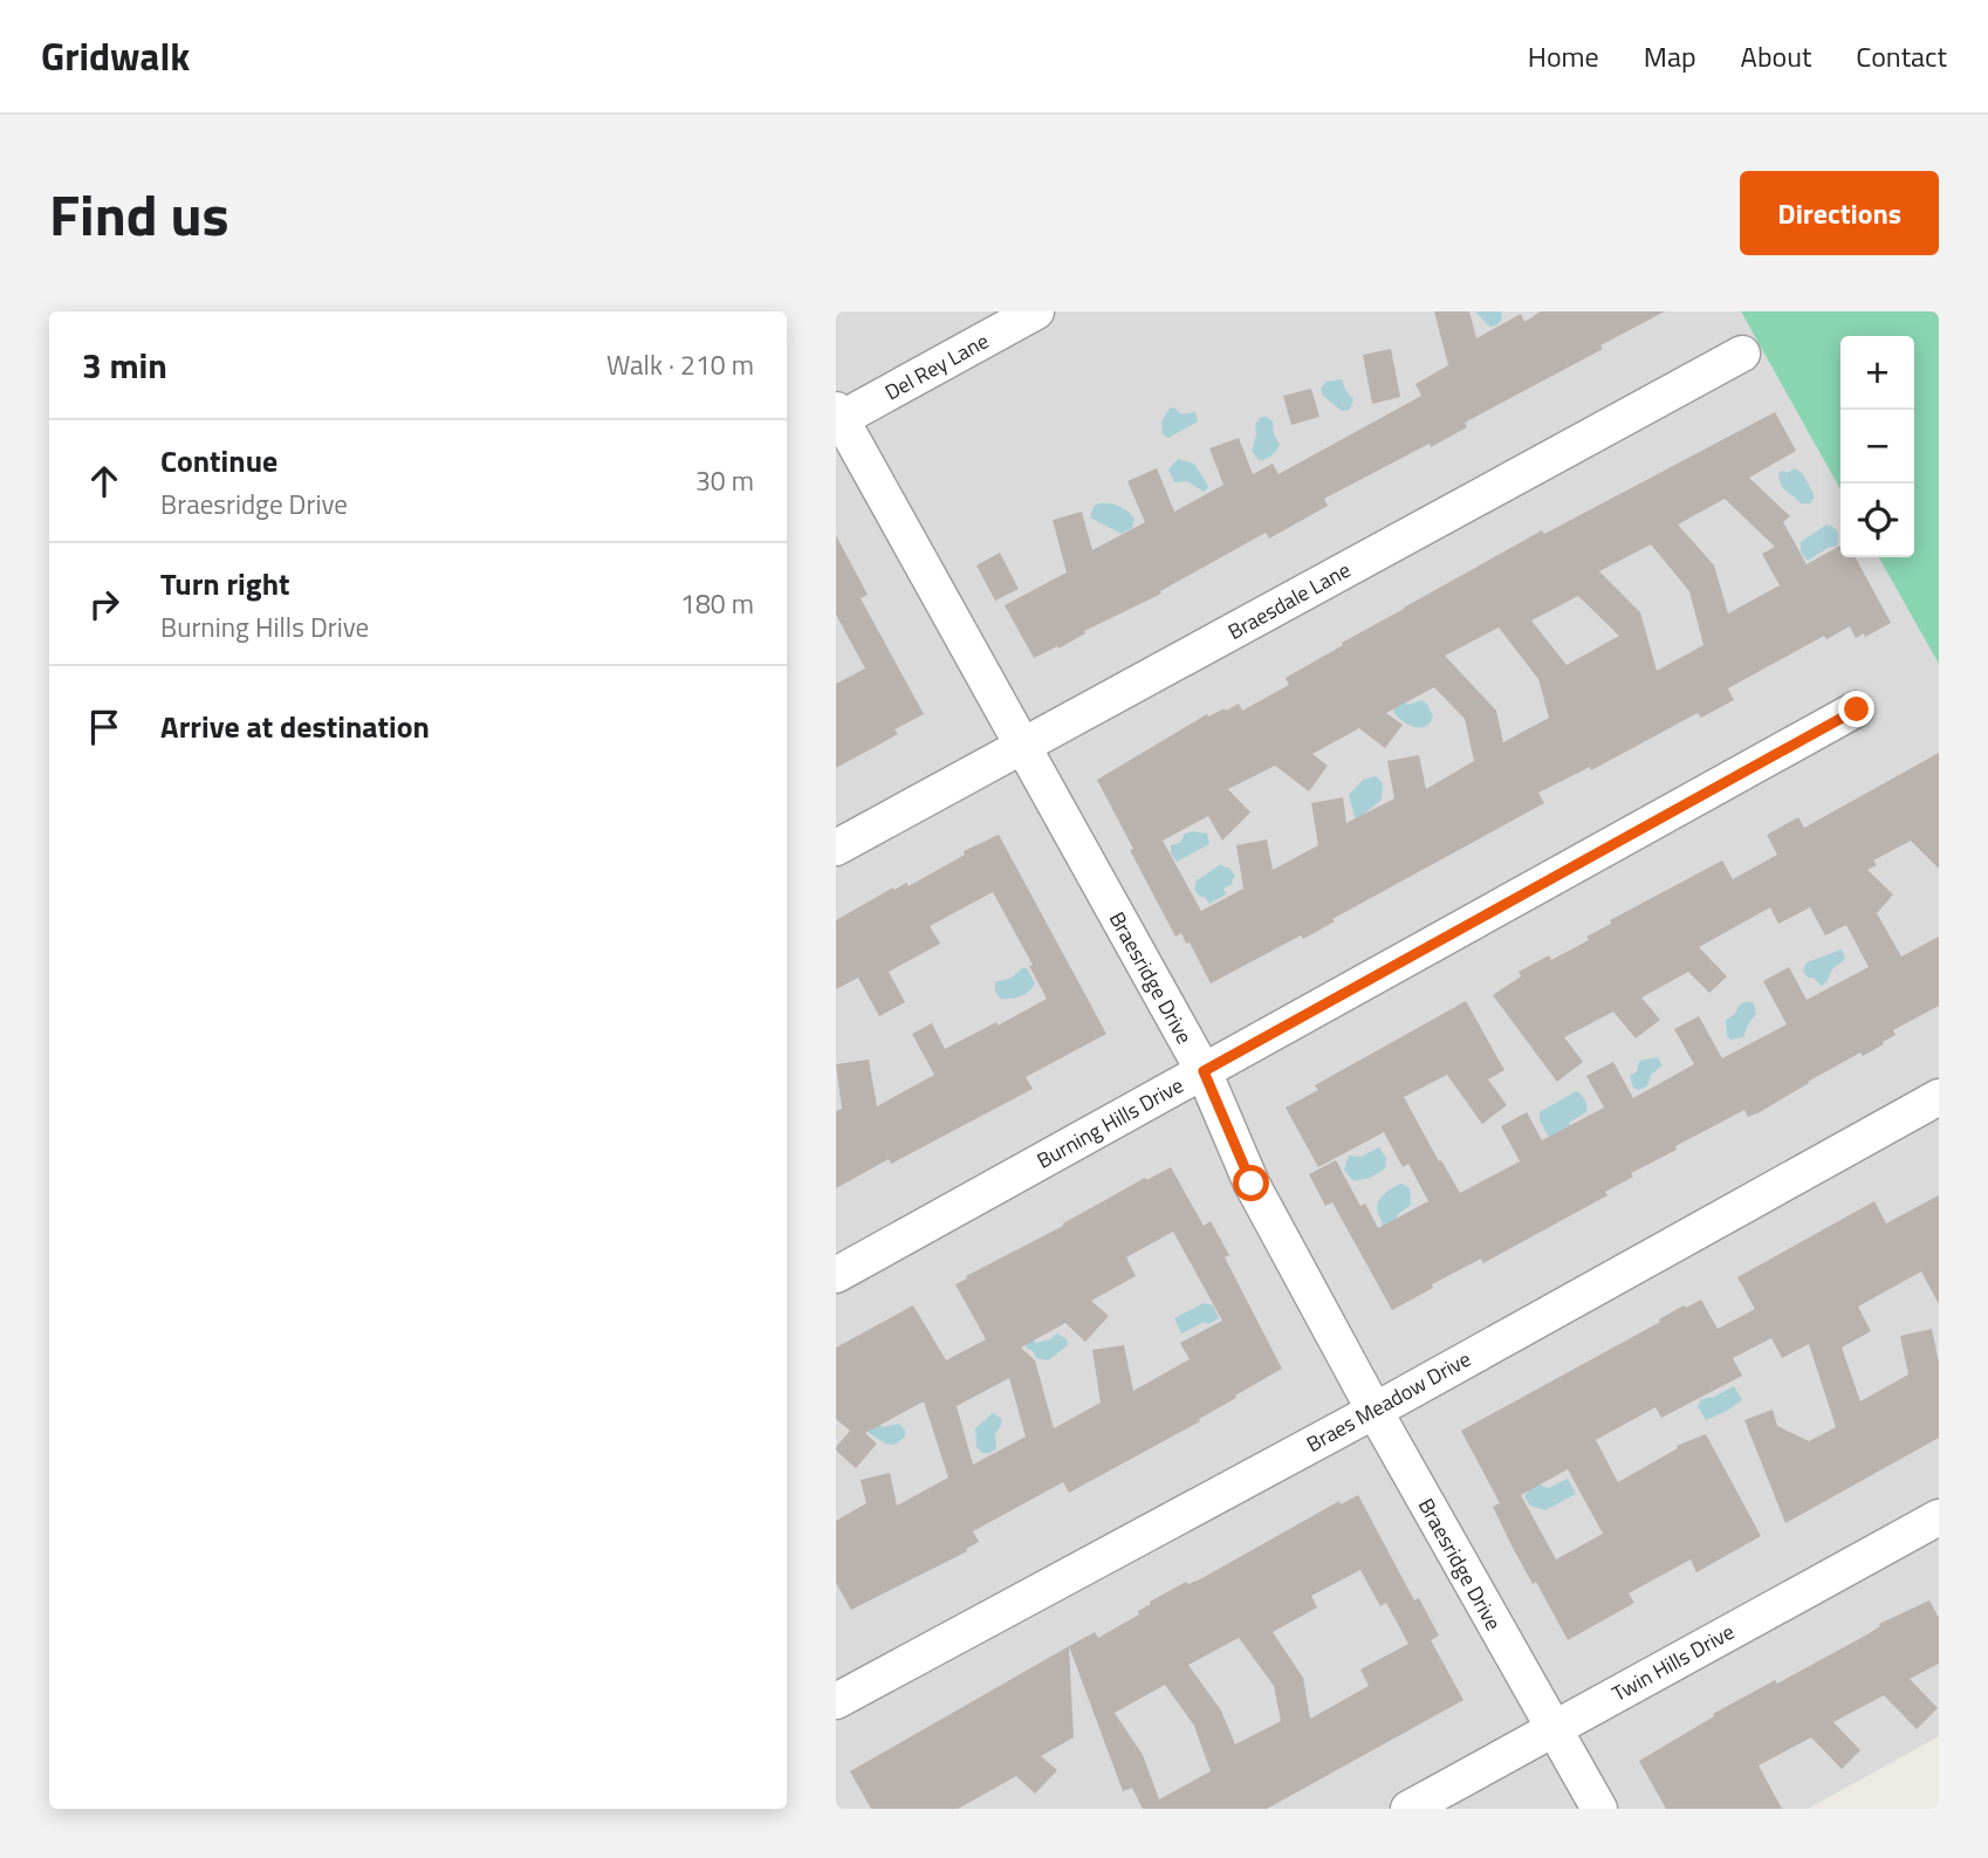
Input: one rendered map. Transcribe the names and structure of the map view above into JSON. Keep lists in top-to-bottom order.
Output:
{
  "streets": {
    "street": [
      "Del Rey Lane",
      "Braesdale Lane",
      "Braesridge Drive",
      "Burning Hills Drive",
      "Braes Meadow Drive",
      "Twin Hills Drive"
    ]
  },
  "crossings": [
    ["Del Rey Lane", "Braesridge Drive"],
    ["Braesdale Lane", "Braesridge Drive"],
    ["Braesridge Drive", "Burning Hills Drive"],
    ["Braesridge Drive", "Braes Meadow Drive"],
    ["Braesridge Drive", "Twin Hills Drive"]
  ],
  "page": {
    "header": "Gridwalk",
    "nav": [
      "Home",
      "Map",
      "About",
      "Contact"
    ],
    "title": "Find us",
    "buttons": "Directions",
    "heading": ["3 min", "Walk · 210 m"],
    "map_buttons": ["+", "−"],
    "list": [
      ["Continue", "Braesridge Drive", "30 m"],
      ["Turn right", "Burning Hills Drive", "180 m"],
      "Arrive at destination"
    ]
  }
}
